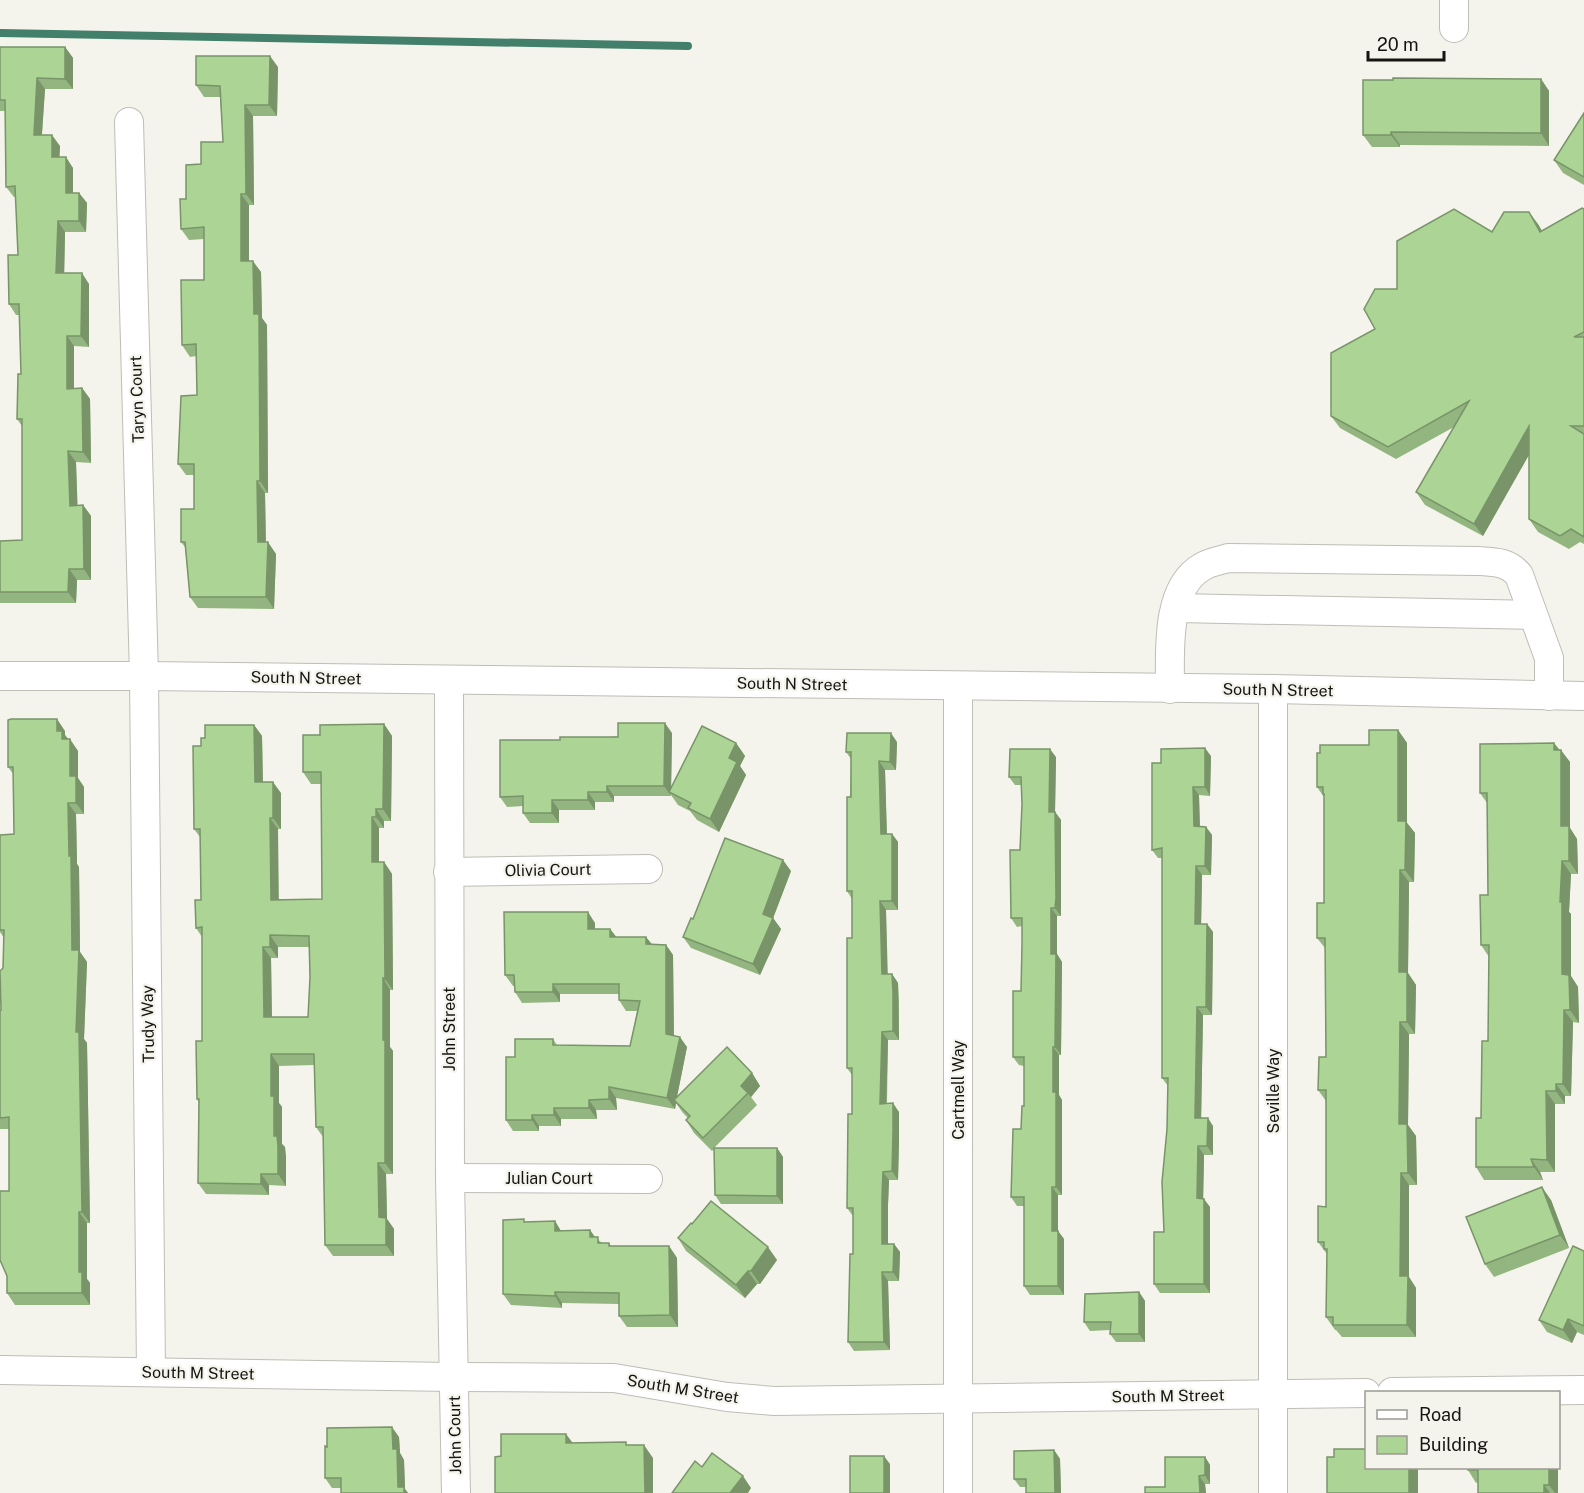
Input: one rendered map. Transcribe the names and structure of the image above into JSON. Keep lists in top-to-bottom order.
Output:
{
  "streets": {
    "street": [
      "Taryn Court",
      "South N Street",
      "Olivia Court",
      "Trudy Way",
      "John Street",
      "Cartmell Way",
      "Seville Way",
      "Julian Court",
      "South M Street",
      "John Court"
    ]
  },
  "crossings": [
    ["Taryn Court", "South N Street"],
    ["Taryn Court", "Trudy Way"],
    ["South N Street", "Trudy Way"],
    ["South N Street", "John Street"],
    ["South N Street", "Cartmell Way"],
    ["South N Street", "Seville Way"],
    ["Olivia Court", "John Street"],
    ["Trudy Way", "South M Street"],
    ["John Street", "Julian Court"],
    ["John Street", "South M Street"],
    ["John Street", "John Court"],
    ["Cartmell Way", "South M Street"],
    ["Seville Way", "South M Street"],
    ["South M Street", "John Court"]
  ],
  "legend": ["Road", "Building"],
  "scale_bar": "20 m"
}
